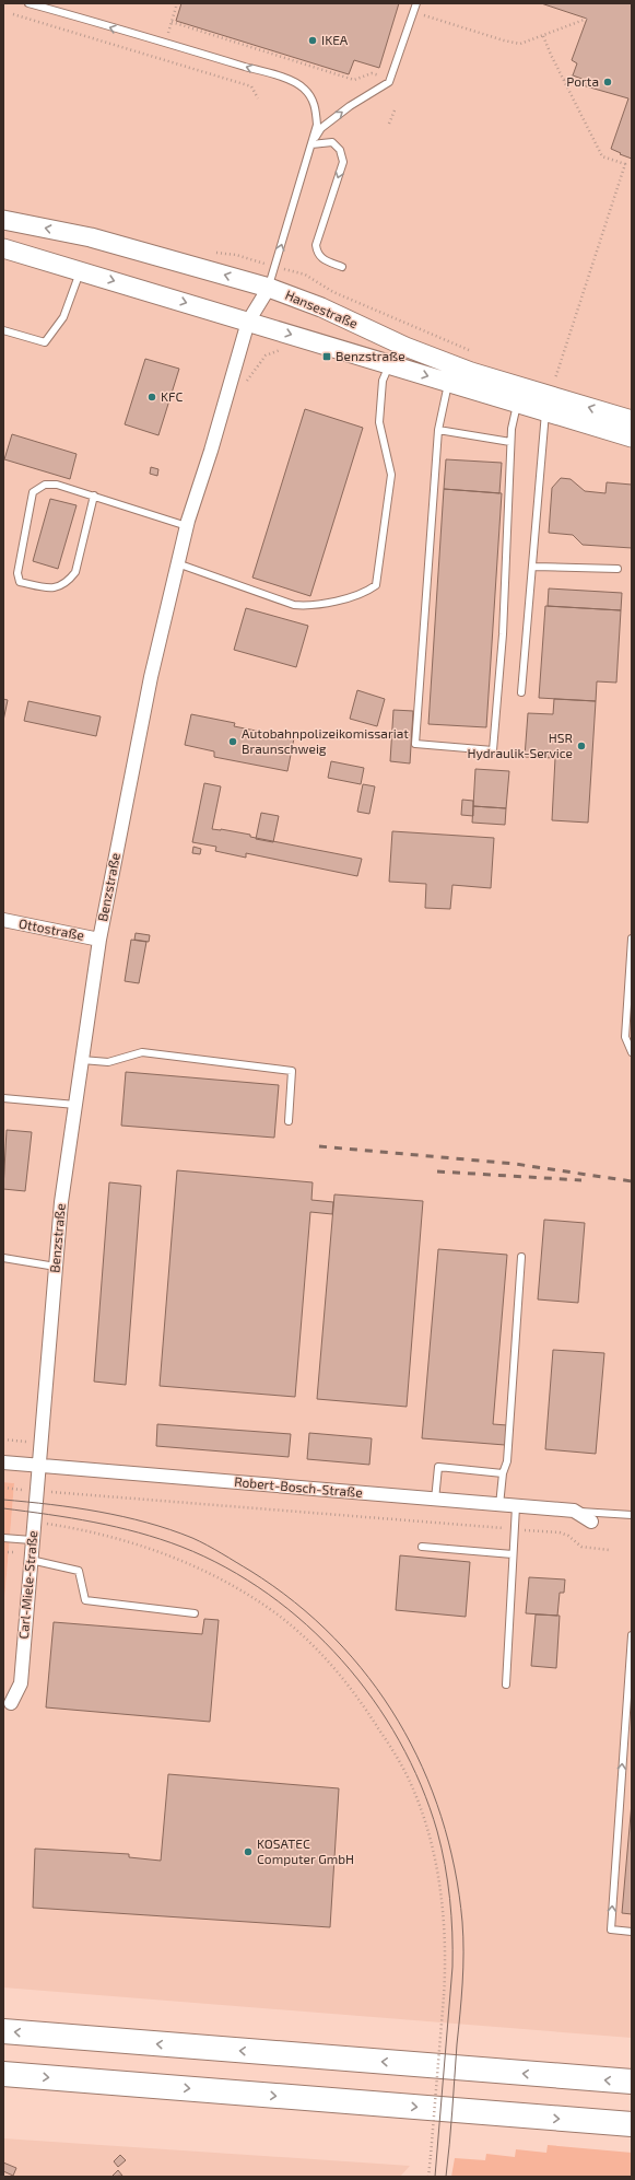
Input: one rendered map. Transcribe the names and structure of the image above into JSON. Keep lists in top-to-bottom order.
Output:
{
  "streets": {
    "main road": ["Hansestraße"],
    "street": [
      "Benzstraße",
      "Ottostraße",
      "Robert-Bosch-Straße",
      "Carl-Miele-Straße"
    ]
  },
  "crossings": [
    ["Hansestraße", "Benzstraße"],
    ["Benzstraße", "Ottostraße"],
    ["Benzstraße", "Robert-Bosch-Straße"],
    ["Benzstraße", "Carl-Miele-Straße"],
    ["Robert-Bosch-Straße", "Carl-Miele-Straße"]
  ],
  "places": {
    "other": [
      "IKEA",
      "Porta",
      "KFC",
      "Autobahnpolizeikomissariat Braunschweig",
      "HSR Hydraulik-Service",
      "KOSATEC Computer GmbH"
    ],
    "transit": ["Benzstraße"]
  }
}
